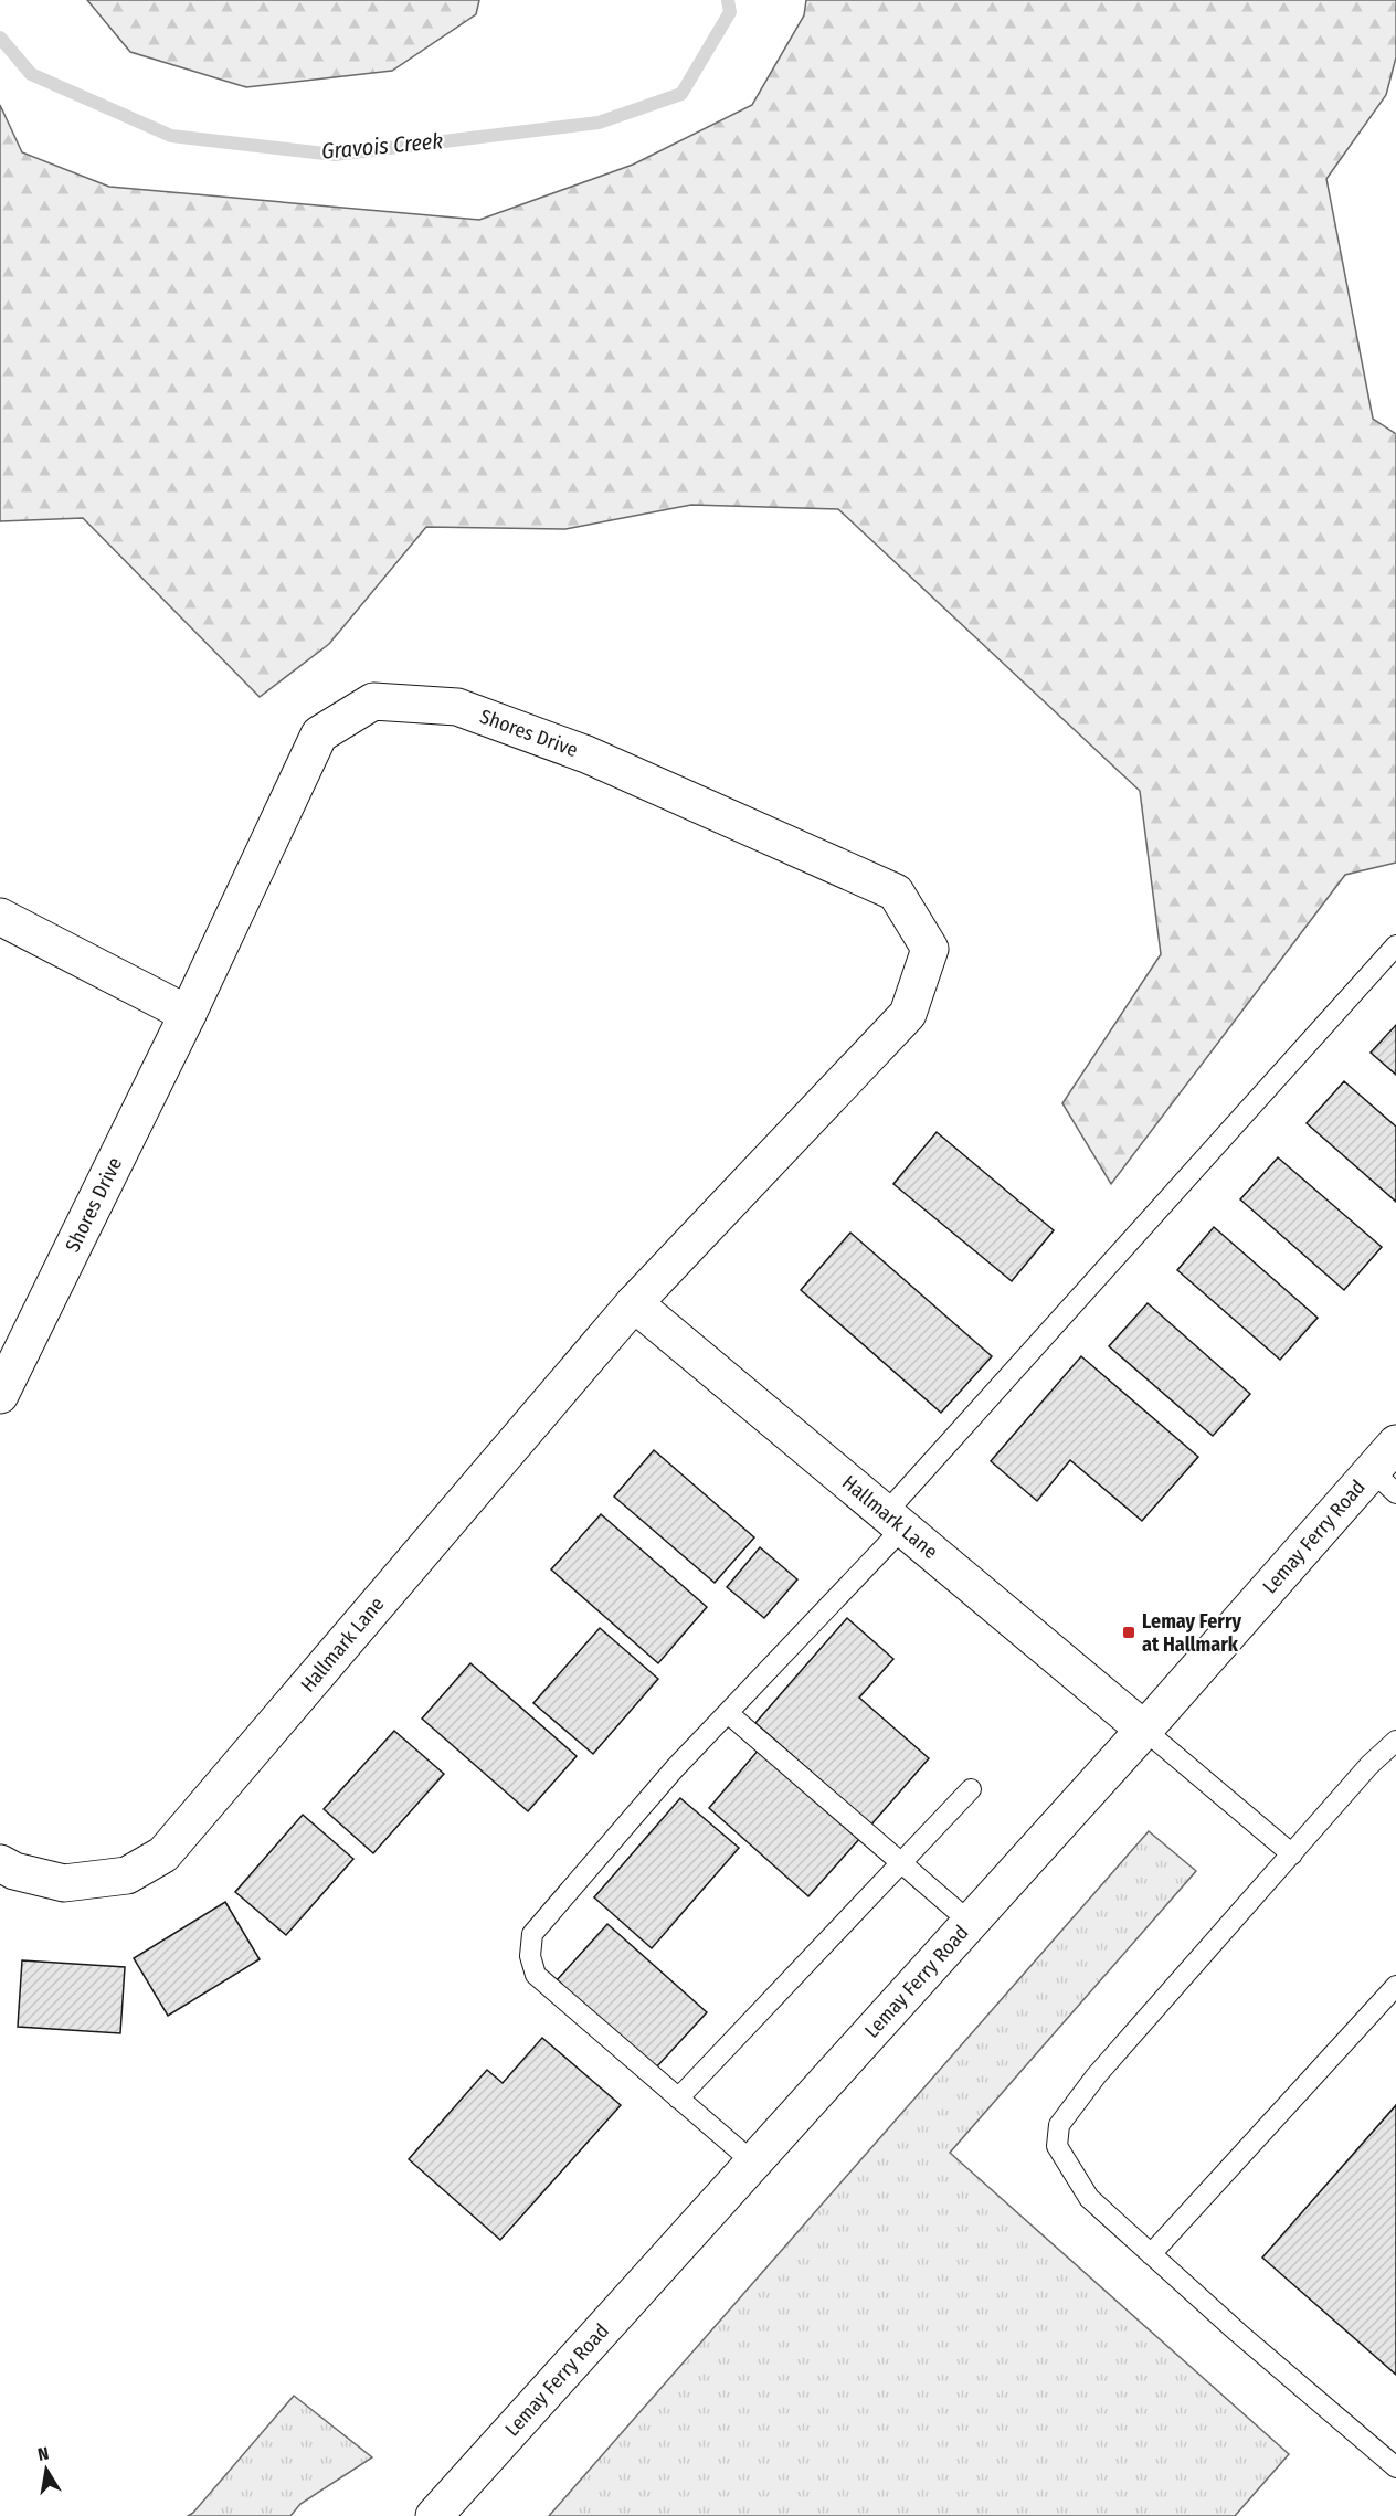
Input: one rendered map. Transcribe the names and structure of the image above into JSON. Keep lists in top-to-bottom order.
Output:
{
  "streets": {
    "street": ["Shores Drive", "Hallmark Lane", "Lemay Ferry Road"]
  },
  "crossings": [
    ["Shores Drive", "Hallmark Lane"],
    ["Hallmark Lane", "Lemay Ferry Road"]
  ],
  "water": ["Gravois Creek"],
  "places": {
    "transit": ["Lemay Ferry at Hallmark"]
  },
  "north": "top"
}
